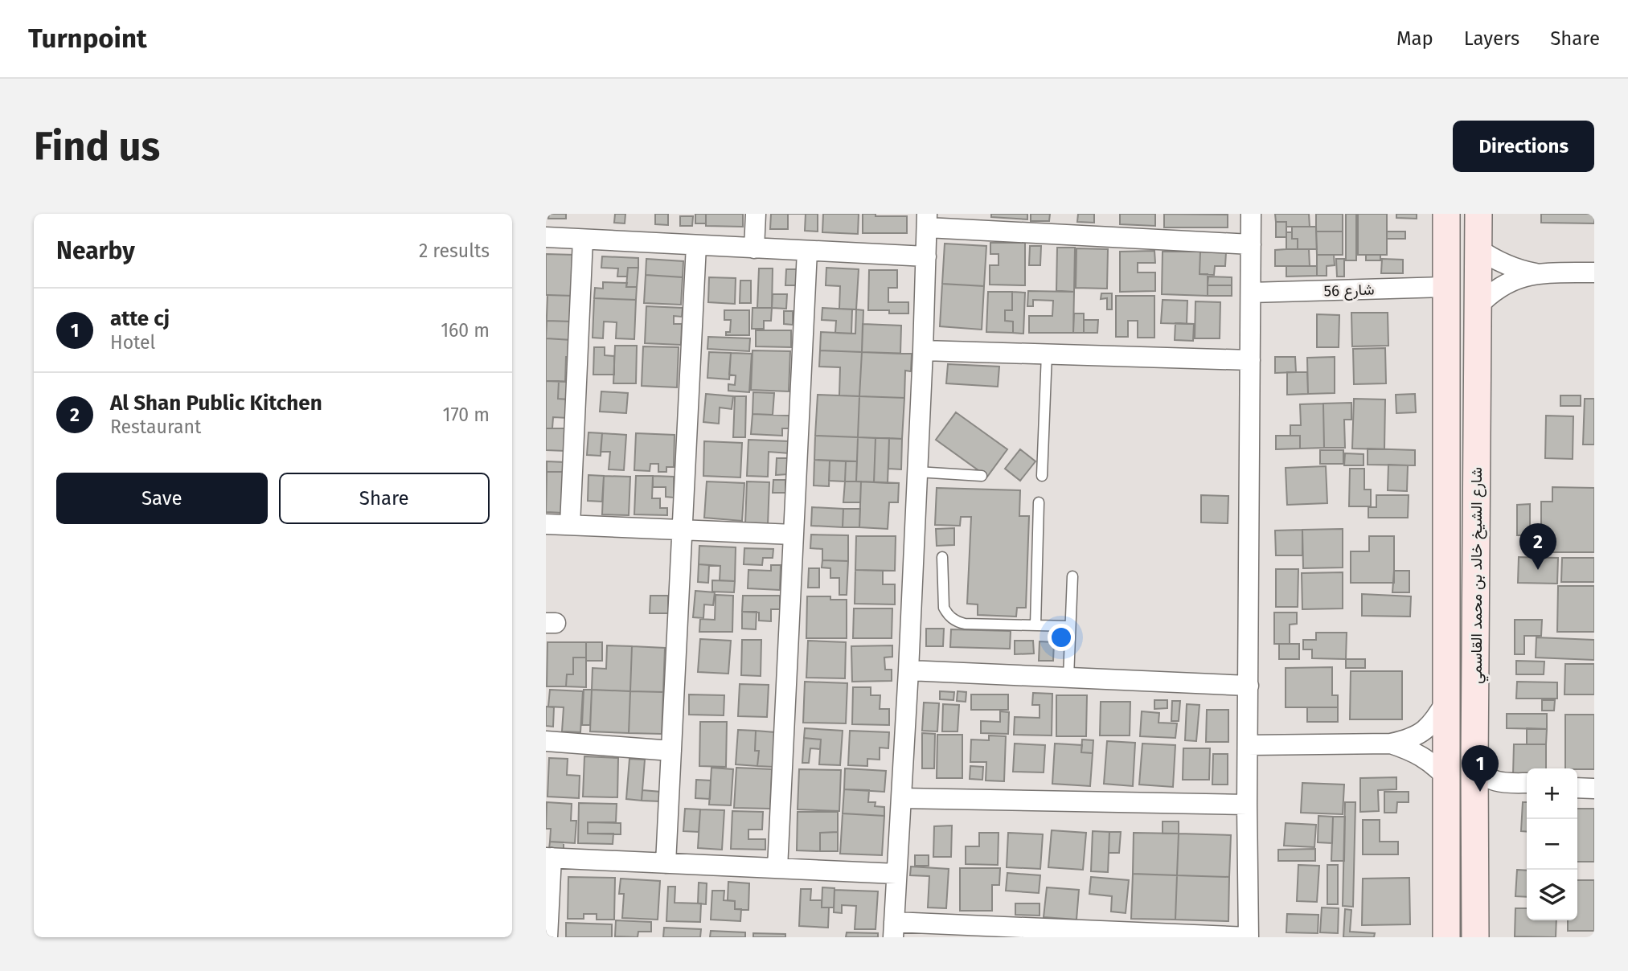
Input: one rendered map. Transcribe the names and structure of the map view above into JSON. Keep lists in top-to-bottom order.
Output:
{
  "streets": {
    "main road": ["شارع الشيخ خالد بن محمد القاسمي"],
    "street": ["شارع 56"]
  },
  "crossings": [
    ["شارع 56", "شارع الشيخ خالد بن محمد القاسمي"]
  ],
  "page": {
    "header": "Turnpoint",
    "nav": ["Map", "Layers", "Share"],
    "buttons": [
      "Directions",
      ["Save", "Share"]
    ],
    "title": "Find us",
    "heading": ["Nearby", "2 results"],
    "list": [
      {
        "mark": "1",
        "name": "atte cj",
        "note": "Hotel",
        "value": "160 m"
      },
      {
        "mark": "2",
        "name": "Al Shan Public Kitchen",
        "note": "Restaurant",
        "value": "170 m"
      }
    ],
    "pins": ["2", "1"],
    "map_buttons": ["+", "−"]
  }
}
